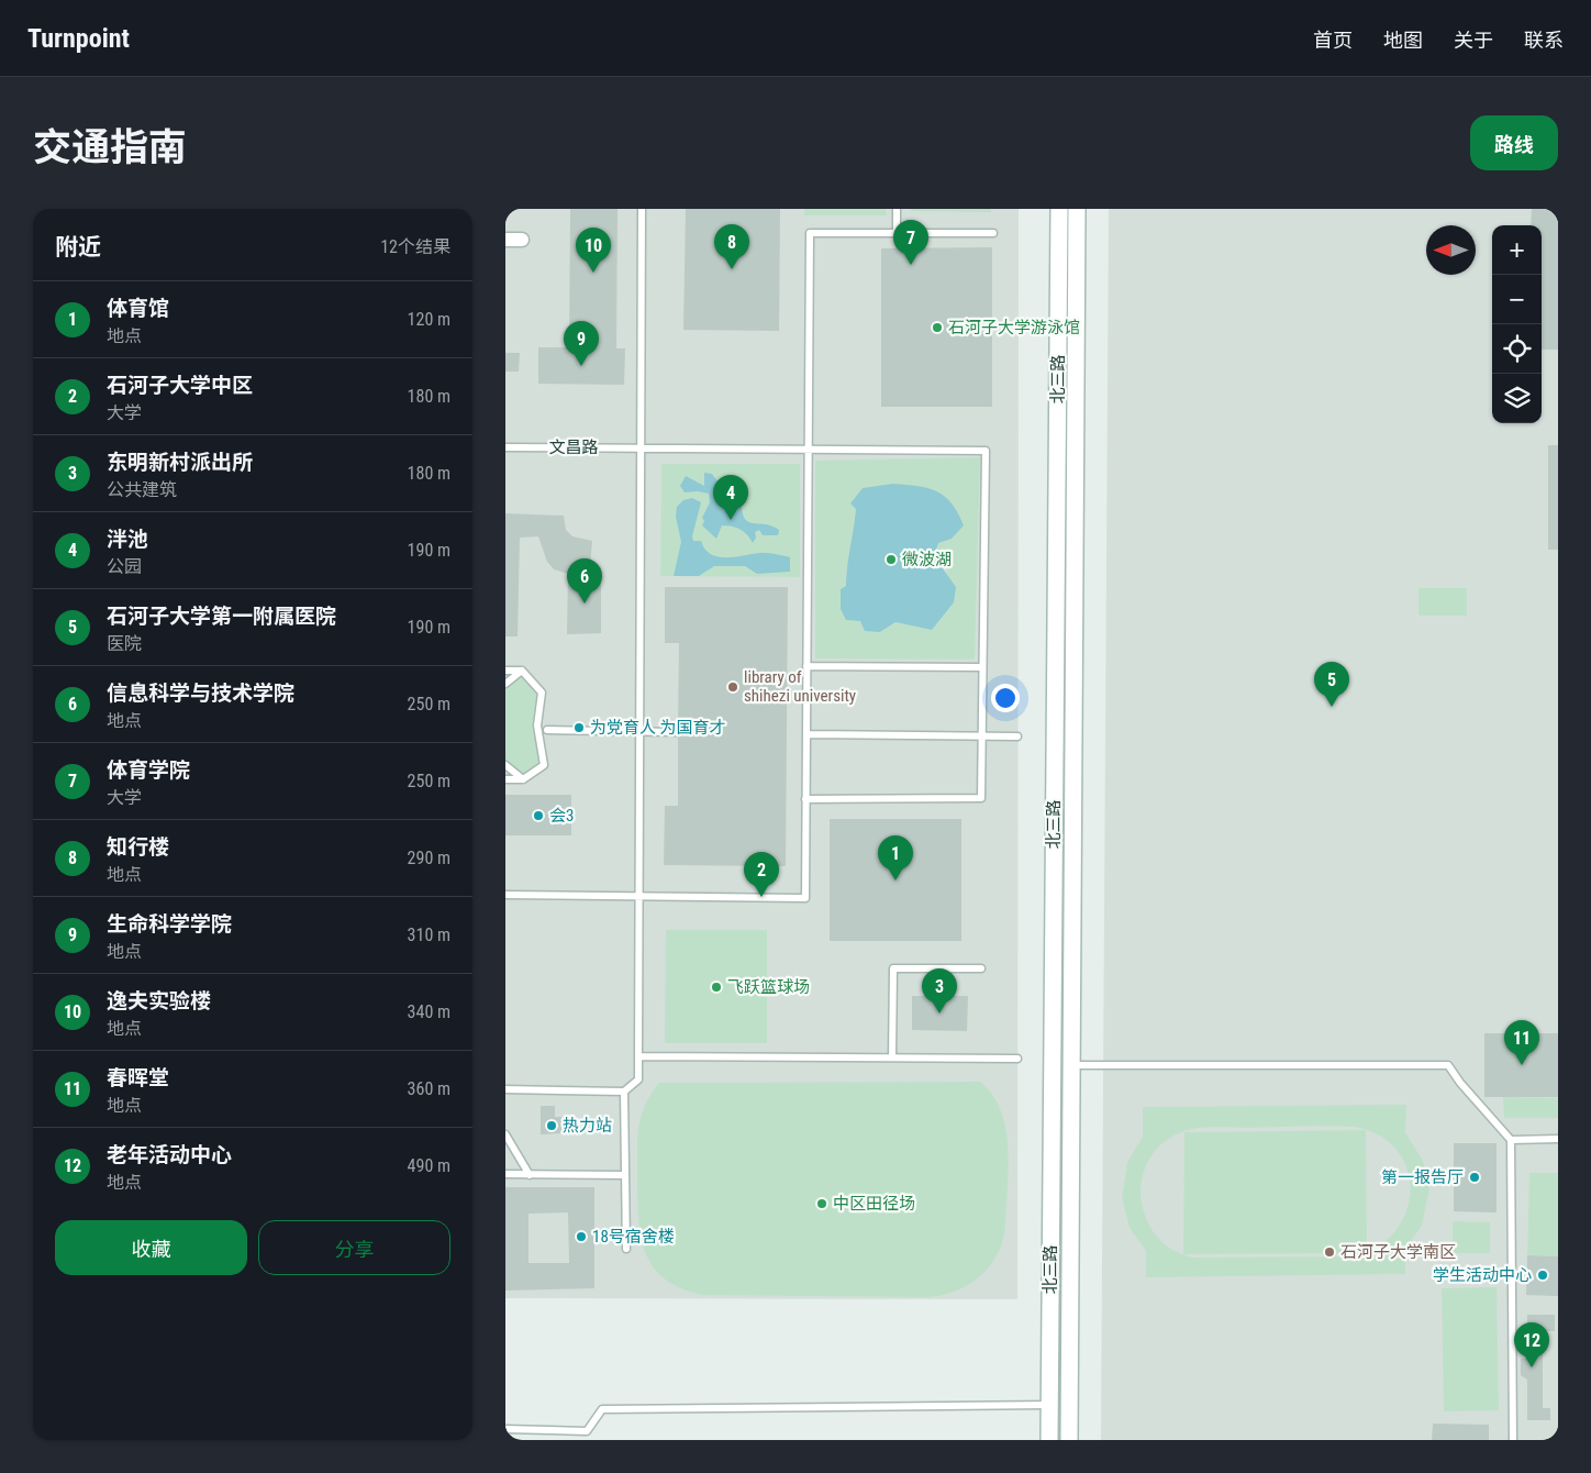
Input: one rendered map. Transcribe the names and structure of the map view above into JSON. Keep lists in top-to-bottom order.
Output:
{
  "streets": {
    "main road": ["北三路"],
    "lane": ["文昌路"]
  },
  "places": [
    "石河子大学游泳馆",
    "微波湖",
    "library of shihezi university",
    "为党育人 为国育才",
    "会3",
    "飞跃篮球场",
    "热力站",
    "第一报告厅",
    "中区田径场",
    "18号宿舍楼",
    "石河子大学南区",
    "学生活动中心"
  ],
  "north": "left",
  "page": {
    "header": "Turnpoint",
    "nav": [
      "首页",
      "地图",
      "关于",
      "联系"
    ],
    "title": "交通指南",
    "buttons": [
      "路线",
      ["收藏", "分享"]
    ],
    "heading": ["附近", "12个结果"],
    "pins": [
      "7",
      "8",
      "10",
      "9",
      "4",
      "6",
      "5",
      "1",
      "2",
      "3",
      "11",
      "12"
    ],
    "map_buttons": ["+", "−"],
    "list": [
      {
        "mark": "1",
        "name": "体育馆",
        "note": "地点",
        "value": "120 m"
      },
      {
        "mark": "2",
        "name": "石河子大学中区",
        "note": "大学",
        "value": "180 m"
      },
      {
        "mark": "3",
        "name": "东明新村派出所",
        "note": "公共建筑",
        "value": "180 m"
      },
      {
        "mark": "4",
        "name": "泮池",
        "note": "公园",
        "value": "190 m"
      },
      {
        "mark": "5",
        "name": "石河子大学第一附属医院",
        "note": "医院",
        "value": "190 m"
      },
      {
        "mark": "6",
        "name": "信息科学与技术学院",
        "note": "地点",
        "value": "250 m"
      },
      {
        "mark": "7",
        "name": "体育学院",
        "note": "大学",
        "value": "250 m"
      },
      {
        "mark": "8",
        "name": "知行楼",
        "note": "地点",
        "value": "290 m"
      },
      {
        "mark": "9",
        "name": "生命科学学院",
        "note": "地点",
        "value": "310 m"
      },
      {
        "mark": "10",
        "name": "逸夫实验楼",
        "note": "地点",
        "value": "340 m"
      },
      {
        "mark": "11",
        "name": "春晖堂",
        "note": "地点",
        "value": "360 m"
      },
      {
        "mark": "12",
        "name": "老年活动中心",
        "note": "地点",
        "value": "490 m"
      }
    ]
  }
}
